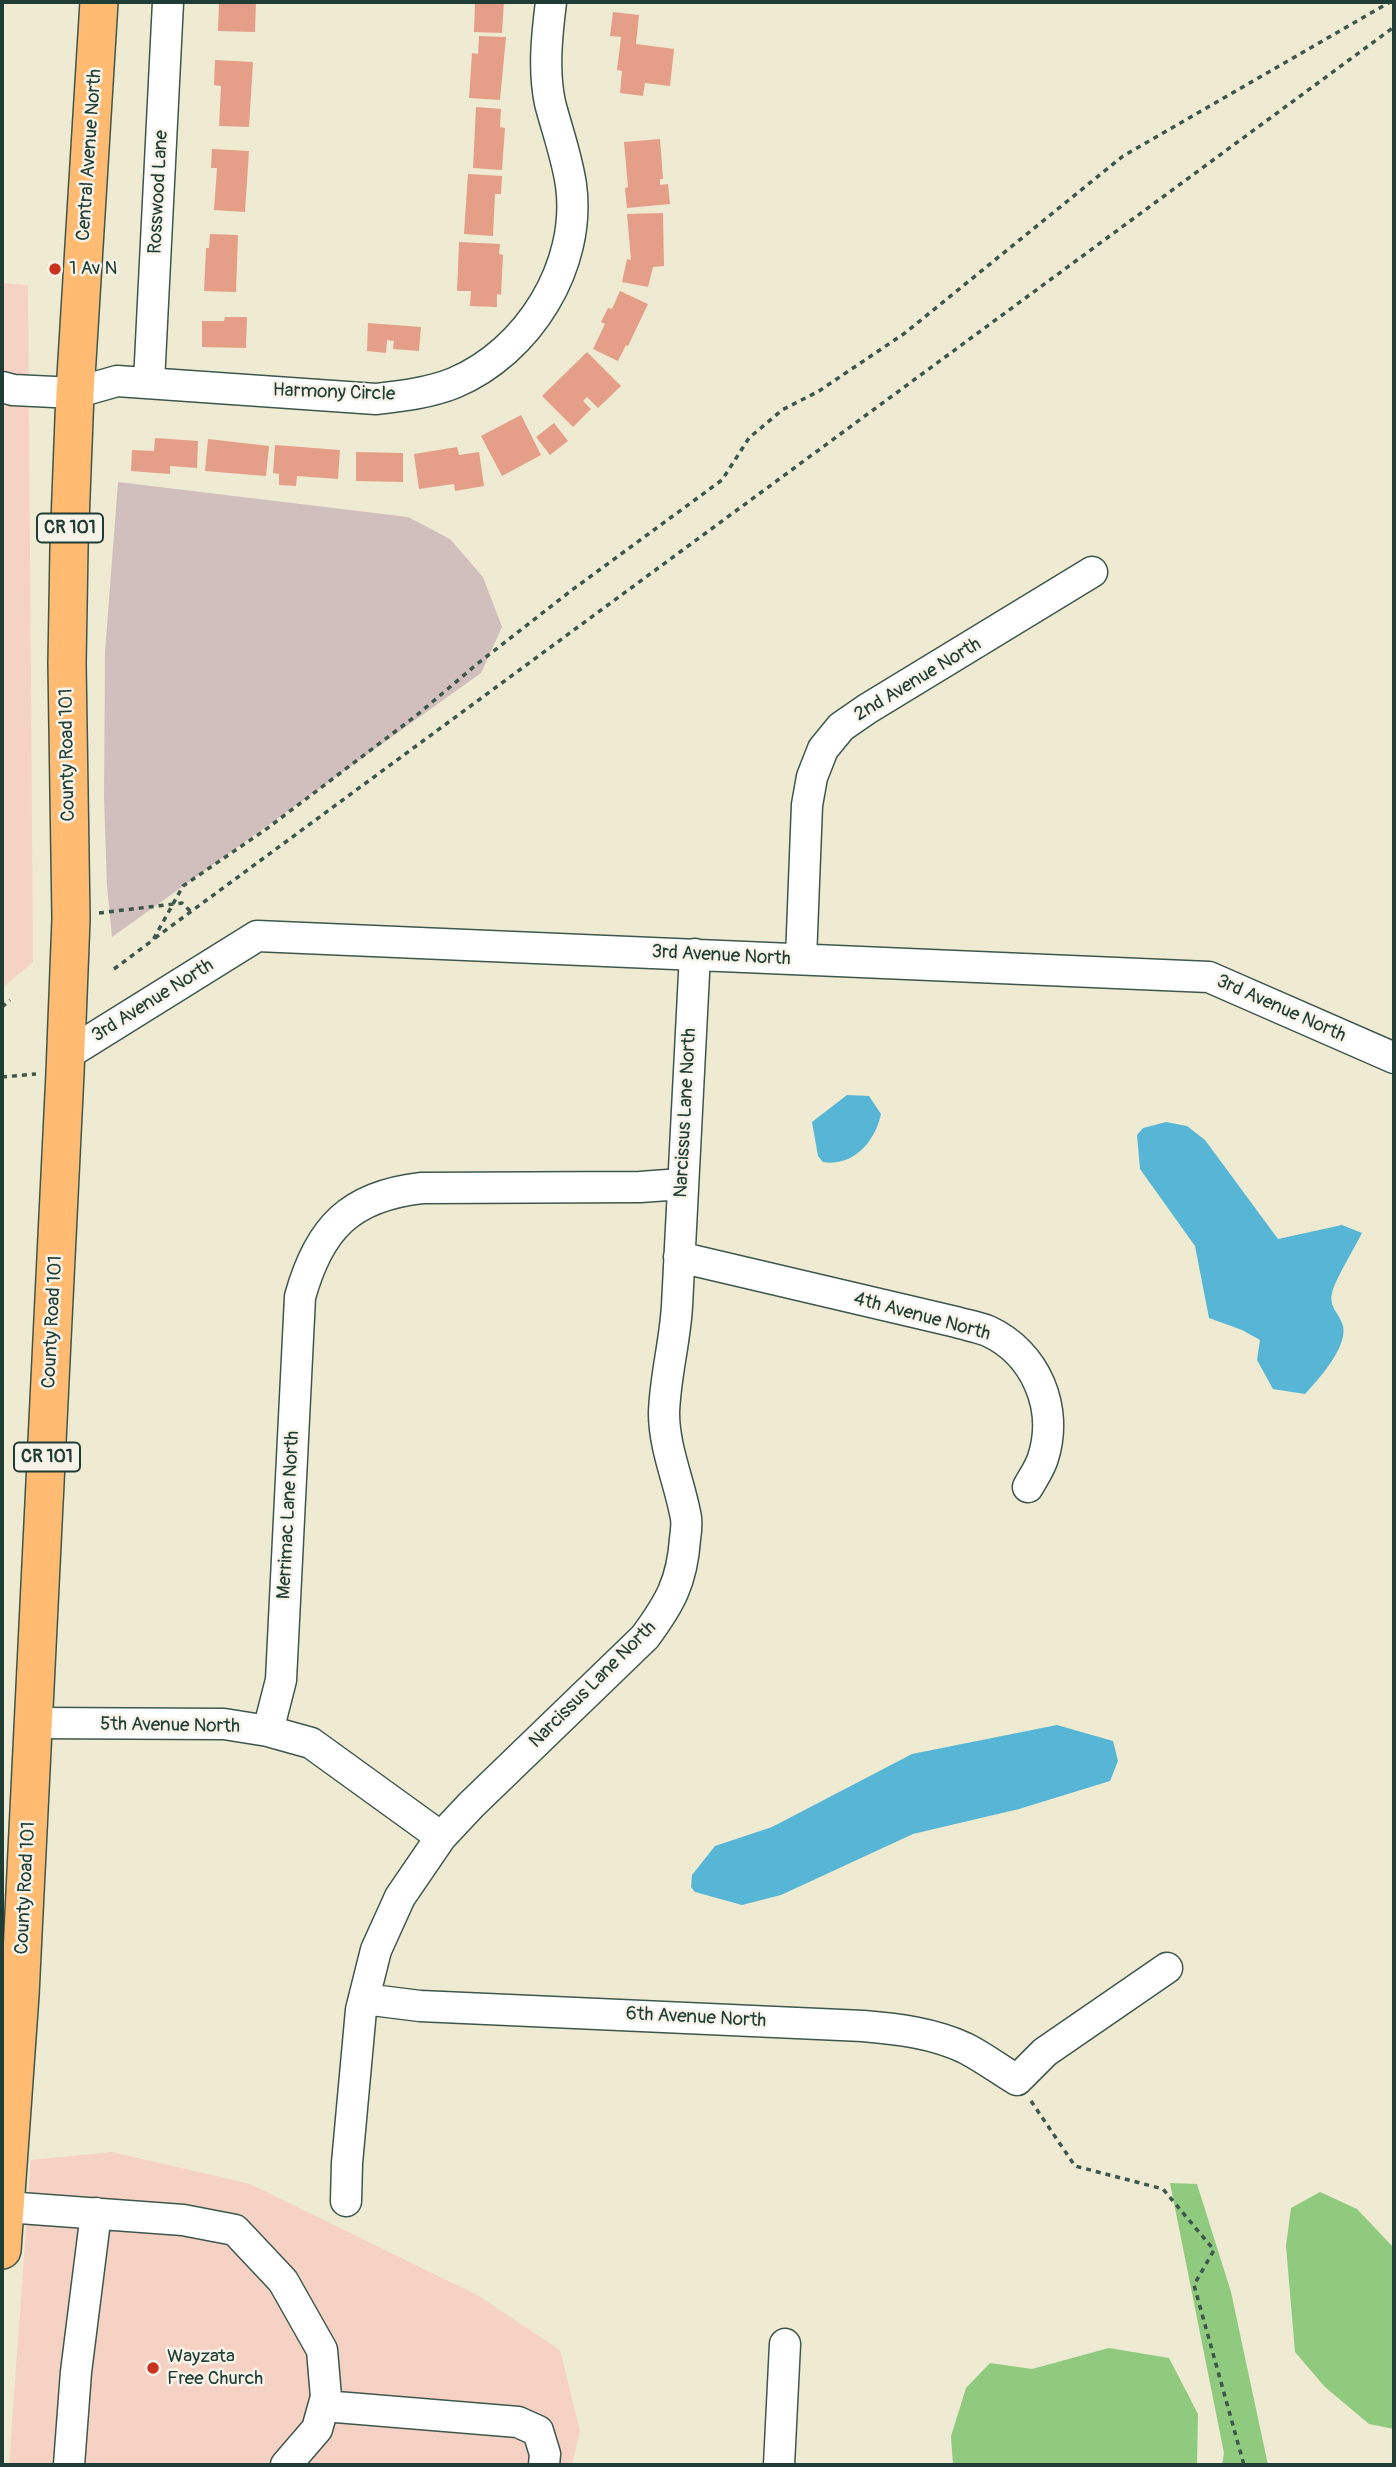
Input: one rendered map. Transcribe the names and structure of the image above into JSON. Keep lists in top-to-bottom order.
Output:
{
  "streets": {
    "main road": ["Central Avenue North", "CR 101", "County Road 101"],
    "street": [
      "Rosswood Lane",
      "Harmony Circle",
      "2nd Avenue North",
      "3rd Avenue North",
      "Narcissus Lane North",
      "4th Avenue North",
      "Merrimac Lane North",
      "5th Avenue North",
      "6th Avenue North"
    ]
  },
  "crossings": [
    ["Central Avenue North", "Harmony Circle"],
    ["Central Avenue North", "County Road 101"],
    ["Rosswood Lane", "Harmony Circle"],
    ["Harmony Circle", "County Road 101"],
    ["2nd Avenue North", "3rd Avenue North"],
    ["County Road 101", "3rd Avenue North"],
    ["County Road 101", "5th Avenue North"],
    ["3rd Avenue North", "Narcissus Lane North"],
    ["Narcissus Lane North", "4th Avenue North"],
    ["Narcissus Lane North", "Merrimac Lane North"],
    ["Narcissus Lane North", "5th Avenue North"],
    ["Narcissus Lane North", "6th Avenue North"],
    ["Merrimac Lane North", "5th Avenue North"]
  ],
  "places": ["1 Av N", "Wayzata Free Church"]
}
